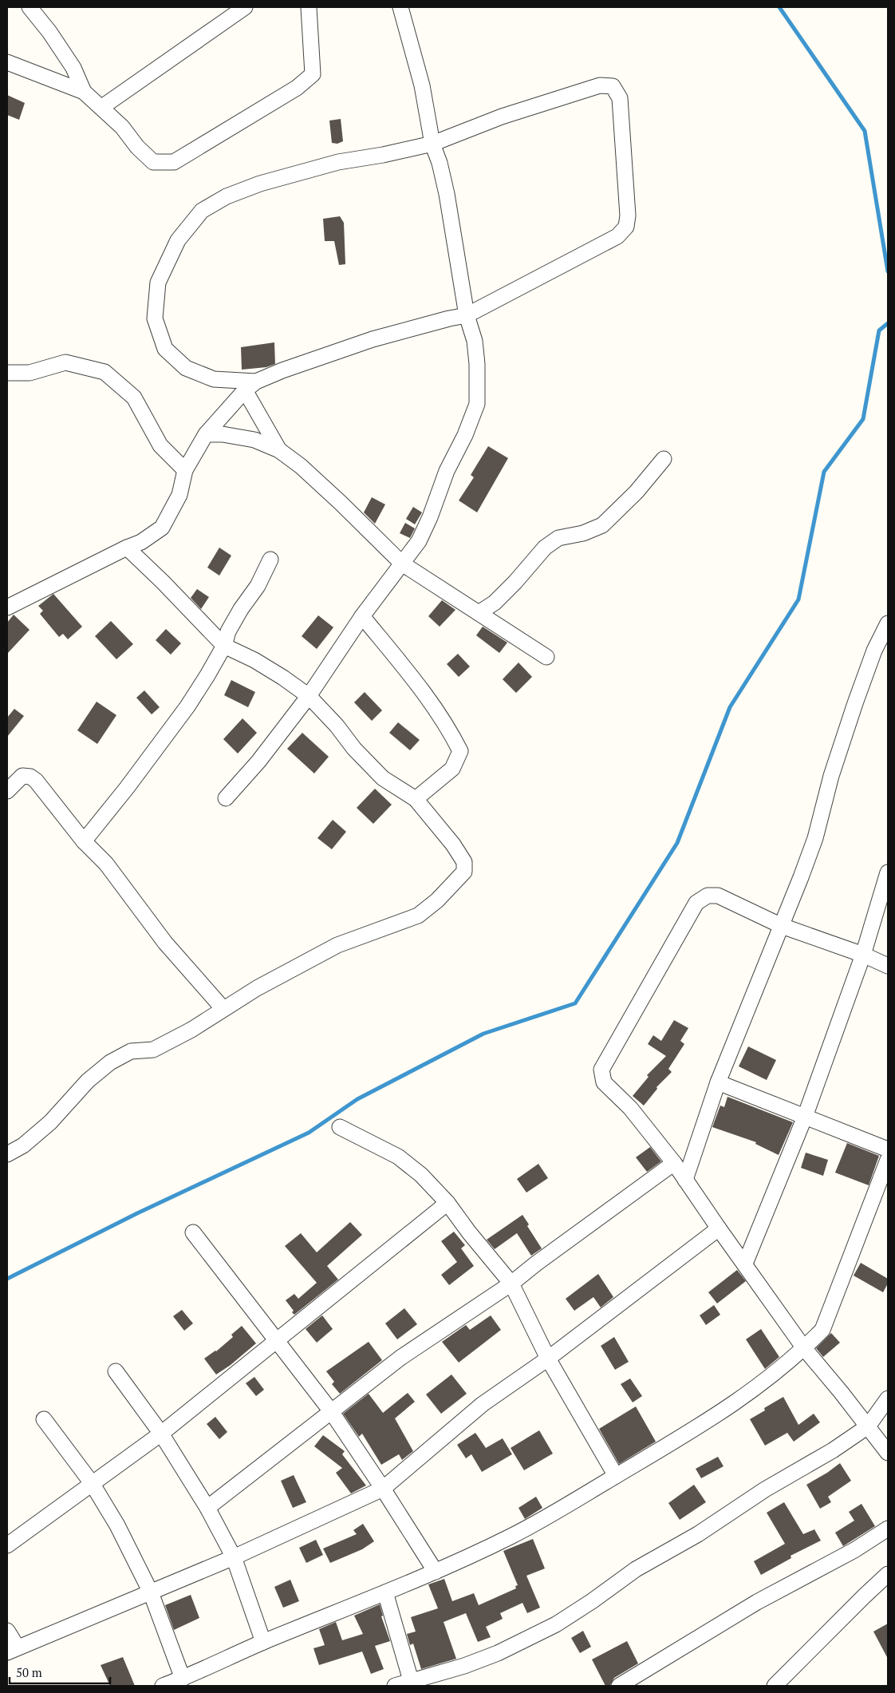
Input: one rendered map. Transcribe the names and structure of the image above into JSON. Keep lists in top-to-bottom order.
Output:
{
  "scale_bar": "50 m"
}
